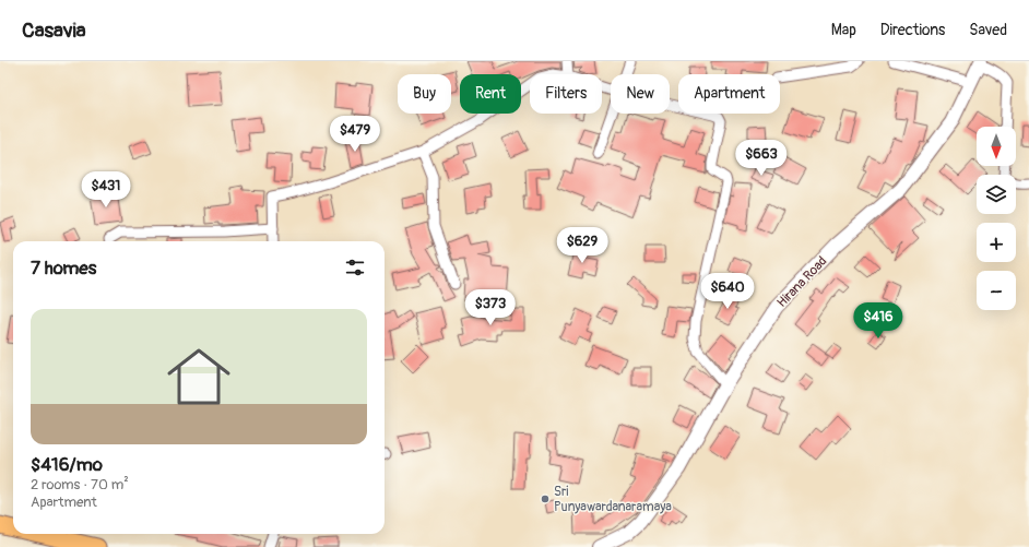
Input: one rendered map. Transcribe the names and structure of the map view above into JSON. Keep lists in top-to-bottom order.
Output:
{
  "streets": {
    "street": ["Hirana Road"]
  },
  "places": ["Sri Punyawardanaramaya"],
  "north": "bottom",
  "page": {
    "header": "Casavia",
    "nav": ["Map", "Directions", "Saved"],
    "chip": [
      "Buy",
      "Rent",
      "Filters",
      "New",
      "Apartment"
    ],
    "price": [
      "$479",
      "$663",
      "$431",
      "$629",
      "$640",
      "$373",
      "$416"
    ],
    "map_buttons": ["+", "−"],
    "heading": "7 homes",
    "list": [
      {
        "name": "$416/mo",
        "note": "2 rooms · 70 m² · Apartment"
      }
    ]
  }
}
